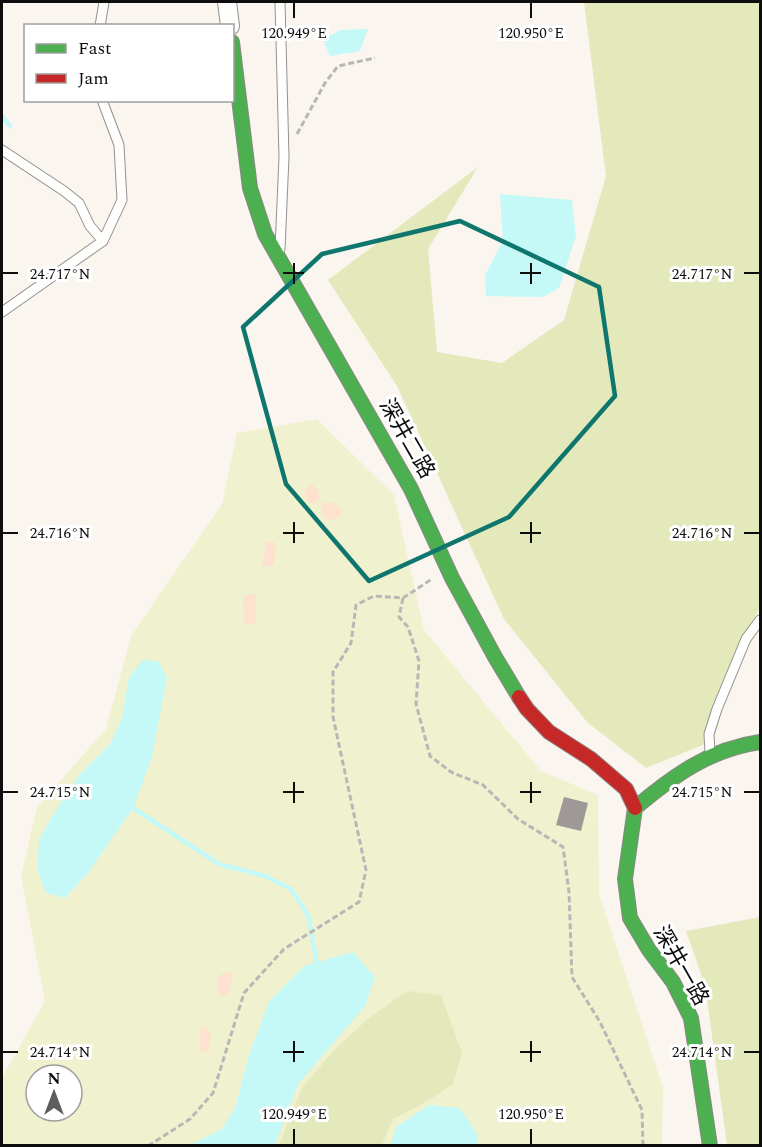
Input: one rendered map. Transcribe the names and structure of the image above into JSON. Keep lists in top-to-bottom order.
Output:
{
  "streets": {
    "street": ["深井二路", "深井一路"]
  },
  "crossings": [
    ["深井二路", "深井一路"]
  ],
  "legend": ["Fast", "Jam"],
  "north": "top",
  "coordinates": [
    "120.949°E",
    "120.950°E",
    "24.717°N",
    "24.716°N",
    "24.715°N",
    "24.714°N"
  ]
}
